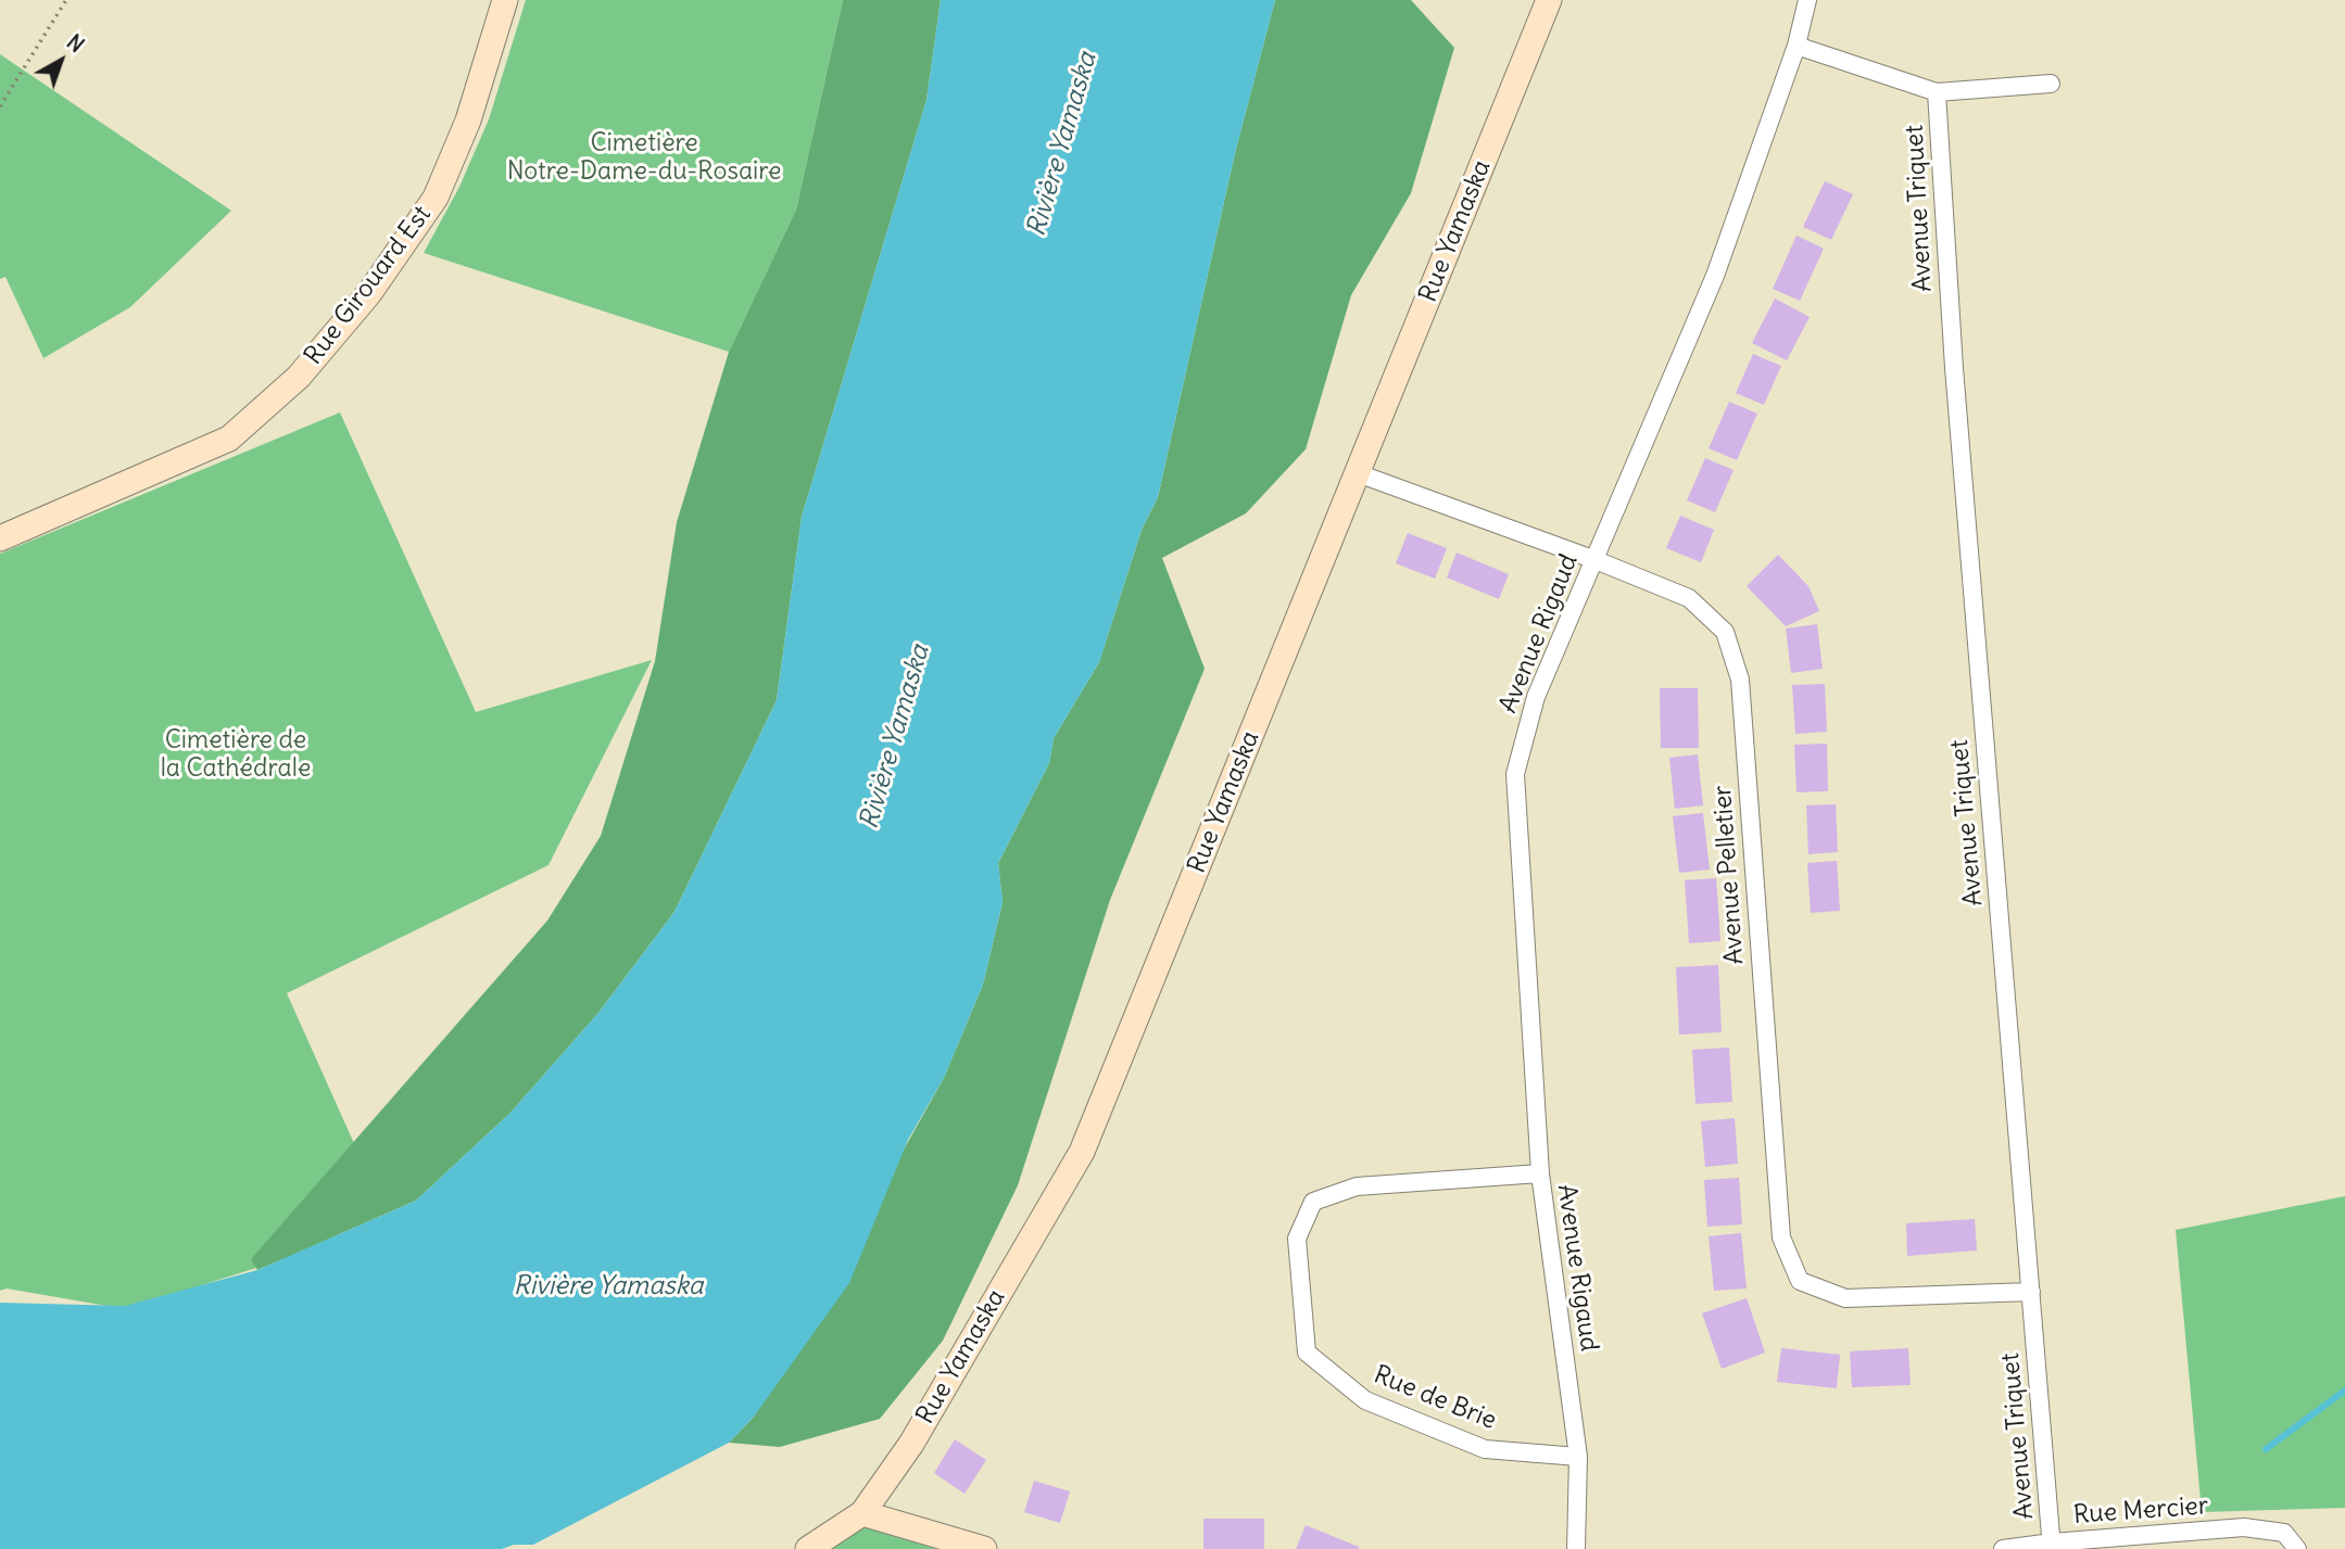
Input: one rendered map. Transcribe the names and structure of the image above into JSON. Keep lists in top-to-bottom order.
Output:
{
  "streets": {
    "street": [
      "Avenue Triquet",
      "Rue Yamaska",
      "Rue Girouard Est",
      "Avenue Rigaud",
      "Avenue Pelletier",
      "Rue de Brie",
      "Rue Mercier"
    ]
  },
  "crossings": [
    ["Avenue Triquet", "Avenue Pelletier"],
    ["Avenue Triquet", "Rue Mercier"],
    ["Rue Yamaska", "Avenue Pelletier"],
    ["Avenue Rigaud", "Avenue Pelletier"],
    ["Avenue Rigaud", "Rue de Brie"]
  ],
  "water": ["Rivière Yamaska"],
  "parks": ["Cimetière Notre-Dame-du-Rosaire", "Cimetière de la Cathédrale"],
  "north": "top right"
}
